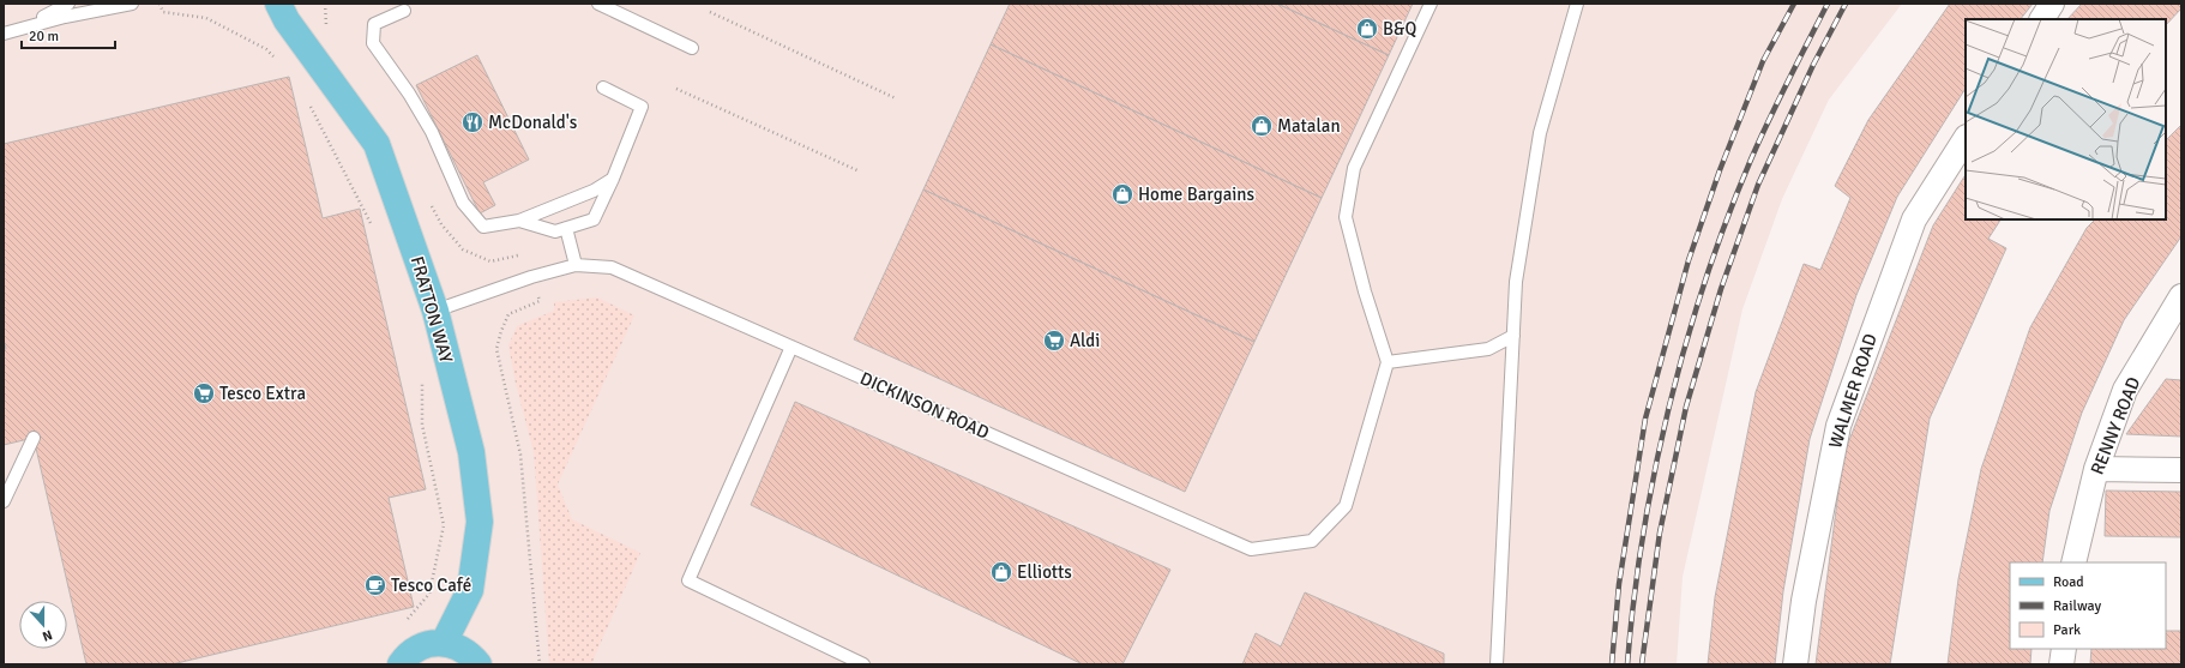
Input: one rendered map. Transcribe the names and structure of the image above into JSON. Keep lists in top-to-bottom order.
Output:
{
  "streets": {
    "main road": ["FRATTON WAY"],
    "street": ["WALMER ROAD", "RENNY ROAD"],
    "lane": ["DICKINSON ROAD"]
  },
  "crossings": [
    ["FRATTON WAY", "DICKINSON ROAD"]
  ],
  "places": {
    "shop": [
      "B&Q",
      "Matalan",
      "Home Bargains",
      "Elliotts"
    ],
    "restaurant": ["McDonald's"],
    "supermarket": ["Aldi", "Tesco Extra"],
    "cafe": ["Tesco Café"]
  },
  "legend": ["Road", "Railway", "Park"],
  "scale_bar": "20 m",
  "north": "bottom"
}
